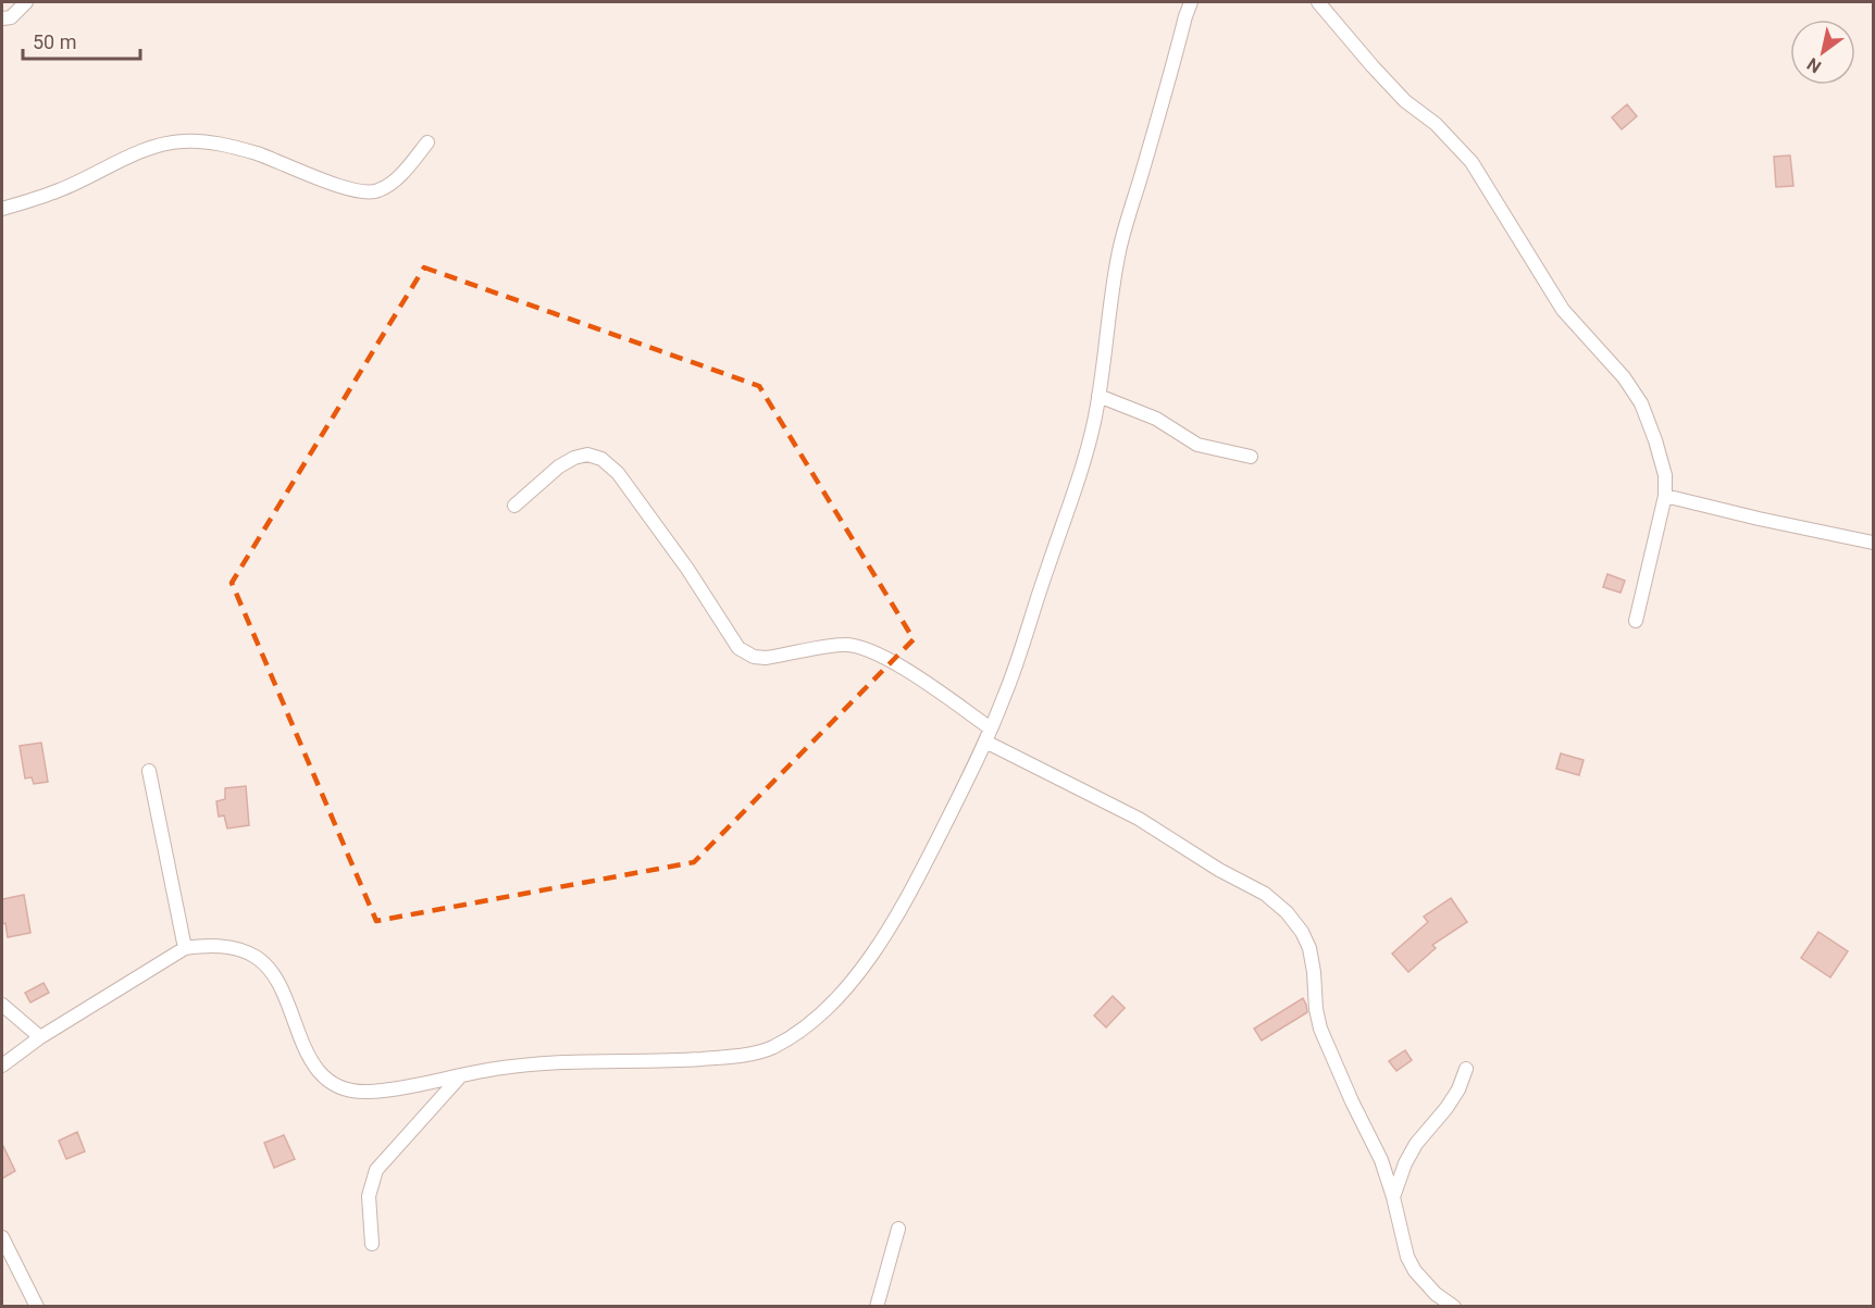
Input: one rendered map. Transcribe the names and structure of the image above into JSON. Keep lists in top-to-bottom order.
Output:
{
  "scale_bar": "50 m",
  "north": "bottom left"
}
